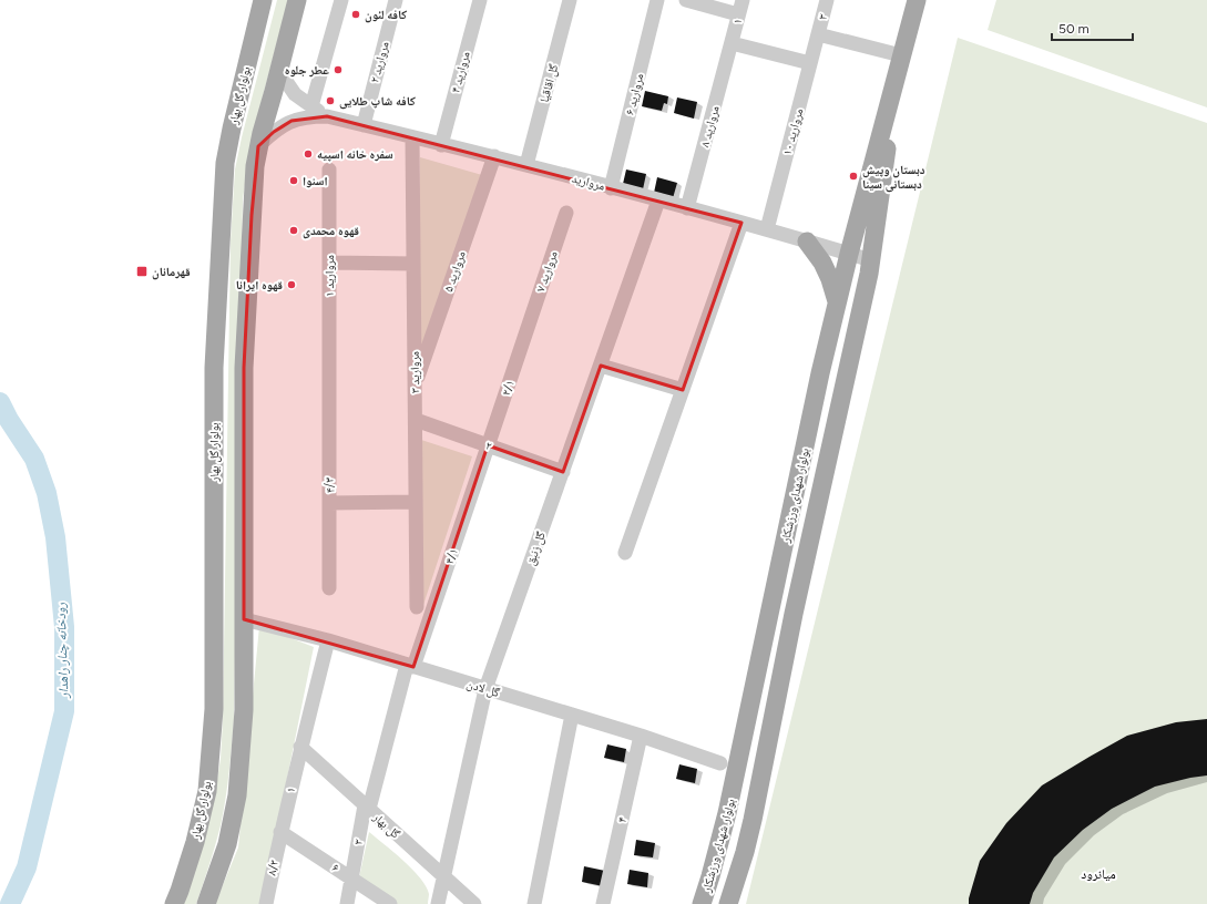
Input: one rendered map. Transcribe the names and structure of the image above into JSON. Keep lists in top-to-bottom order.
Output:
{
  "streets": {
    "main road": ["بولوار گل بهار", "بولوار شهدای ورزشکار"],
    "street": [
      "۳",
      "۱",
      "مروارید ۲",
      "مروارید ۴",
      "گل اقاقیا",
      "مروارید ۶",
      "مروارید ۸",
      "مروارید ۱۰",
      "مروارید",
      "مروارید ۵",
      "مروارید ۷",
      "مروارید ۱",
      "مروارید ۳",
      "۲/۱",
      "۲",
      "۴/۳",
      "گل زنبق",
      "۴/۱",
      "گل لادن",
      "۴",
      "گل بهار",
      "۸/۳",
      "۶"
    ]
  },
  "crossings": [
    ["۳", "مروارید ۱۰"],
    ["۳", "گل بهار"],
    ["۳", "۶"],
    ["۱", "مروارید ۸"],
    ["۱", "گل بهار"],
    ["۱", "۸/۳"],
    ["۱", "۶"],
    ["مروارید ۲", "مروارید"],
    ["مروارید ۴", "مروارید"],
    ["گل اقاقیا", "مروارید"],
    ["مروارید ۶", "مروارید"],
    ["مروارید ۸", "مروارید"],
    ["مروارید ۱۰", "مروارید"],
    ["مروارید", "مروارید ۵"],
    ["مروارید", "مروارید ۳"],
    ["مروارید", "بولوار شهدای ورزشکار"],
    ["مروارید", "گل زنبق"],
    ["مروارید ۵", "مروارید ۳"],
    ["مروارید ۷", "۲/۱"],
    ["مروارید ۱", "۴/۳"],
    ["مروارید ۳", "۲"],
    ["۲/۱", "۲"],
    ["۲/۱", "۴/۱"],
    ["۲", "گل زنبق"],
    ["۲", "۴/۱"],
    ["گل زنبق", "گل لادن"],
    ["گل زنبق", "گل بهار"],
    ["۴/۱", "گل لادن"],
    ["گل لادن", "۴"],
    ["۸/۳", "۶"]
  ],
  "districts": ["میانرود"],
  "water": ["رودخانه چنار راهدار"],
  "places": {
    "other": [
      "کافه لئون",
      "عطر جلوه",
      "کافه شاپ طلایی",
      "سفره خانه اسپیه",
      "دبستان وپیش دبستانی سینا",
      "اسنوا",
      "قهوه محمدی",
      "قهوه ایرانا"
    ],
    "transit": ["قهرمانان"]
  },
  "scale_bar": "50 m"
}
